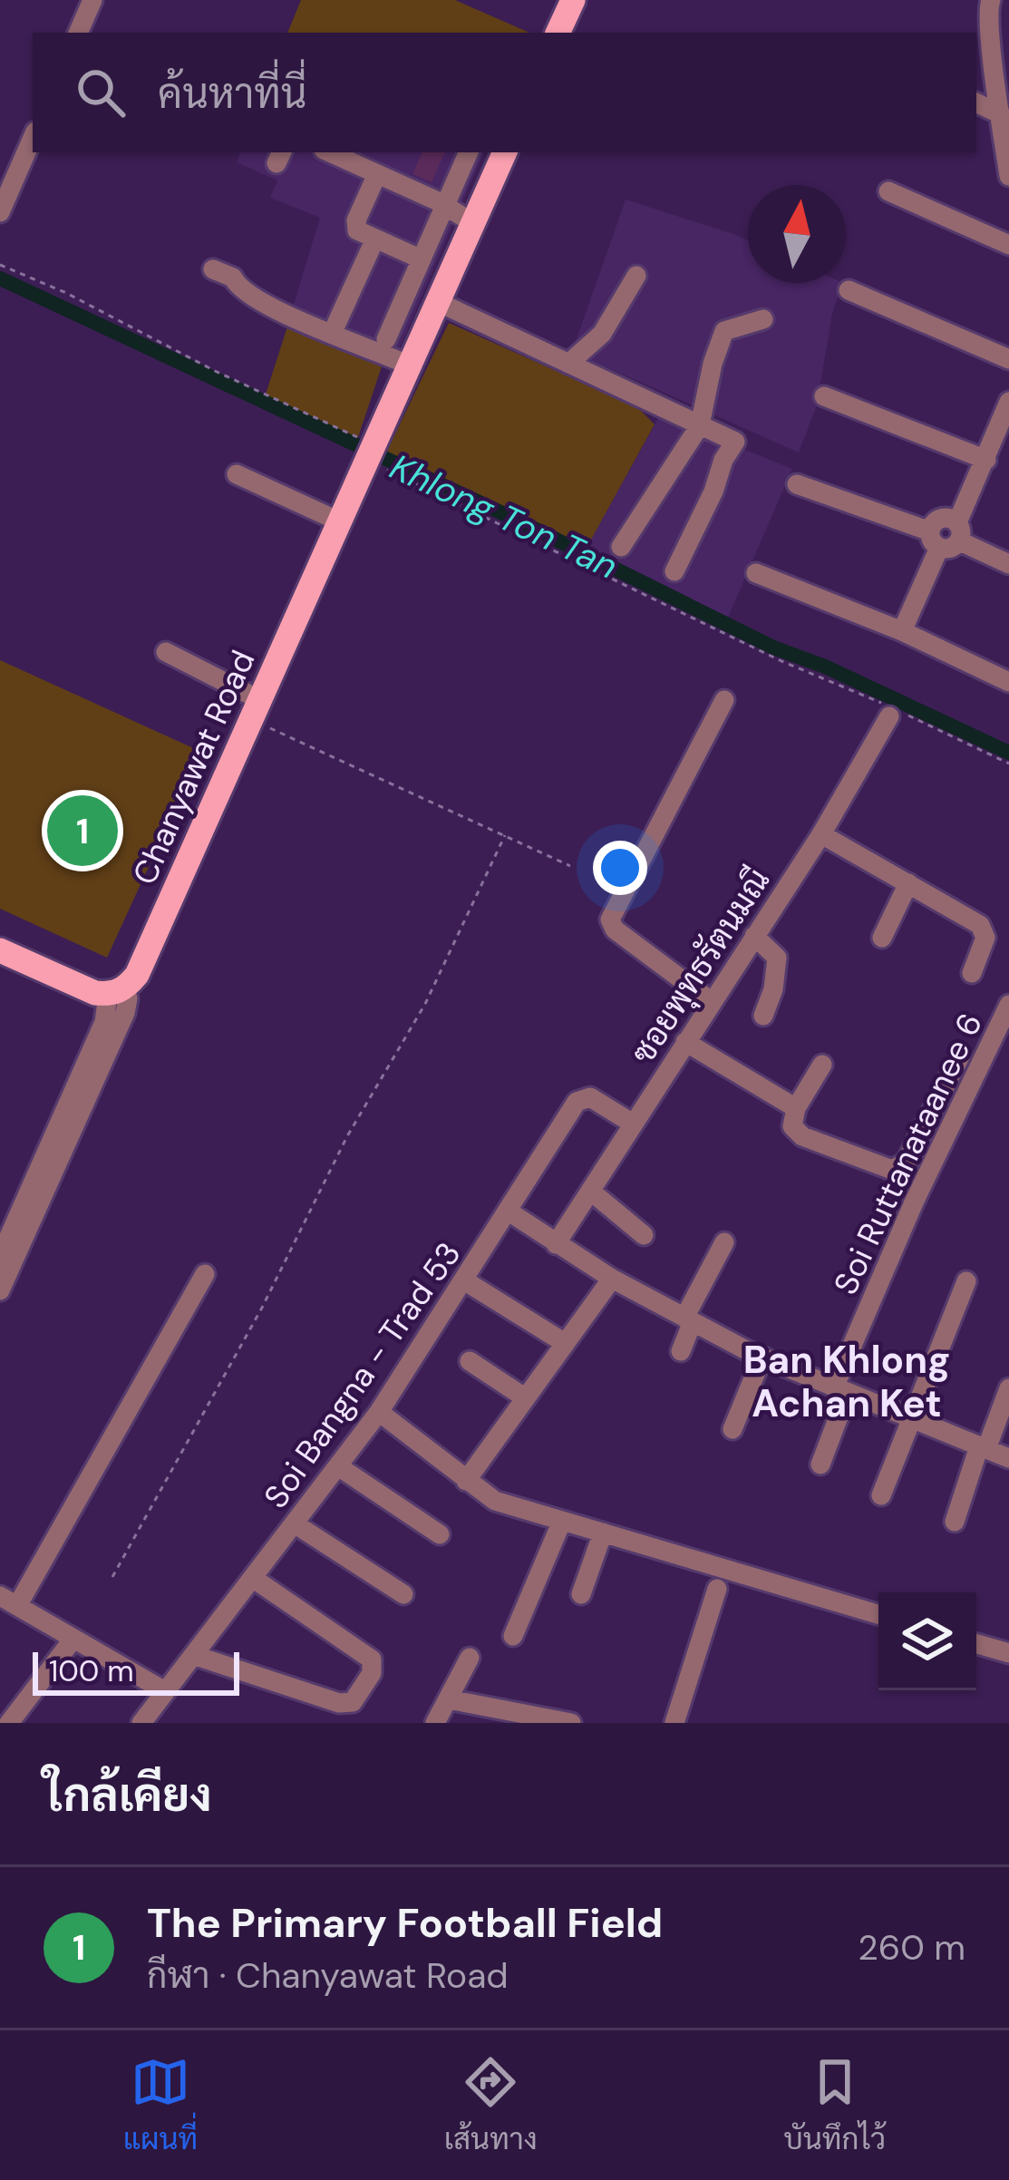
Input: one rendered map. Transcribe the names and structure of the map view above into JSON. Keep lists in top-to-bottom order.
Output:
{
  "streets": {
    "main road": ["Chanyawat Road"],
    "street": ["ซอยพุทธรัตนมณี", "Soi Ruttanataanee 6", "Soi Bangna - Trad 53"]
  },
  "crossings": [
    ["ซอยพุทธรัตนมณี", "Soi Bangna - Trad 53"]
  ],
  "districts": ["Ban Khlong Achan Ket"],
  "water": ["Khlong Ton Tan"],
  "scale_bar": "100 m",
  "north": "top",
  "page": {
    "search": "ค้นหาที่นี่",
    "pins": "1",
    "scale": "100 m",
    "heading": "ใกล้เคียง",
    "list": [
      {
        "mark": "1",
        "name": "The Primary Football Field",
        "note": "กีฬา · Chanyawat Road",
        "value": "260 m"
      }
    ],
    "nav": ["แผนที่", "เส้นทาง", "บันทึกไว้"]
  }
}
